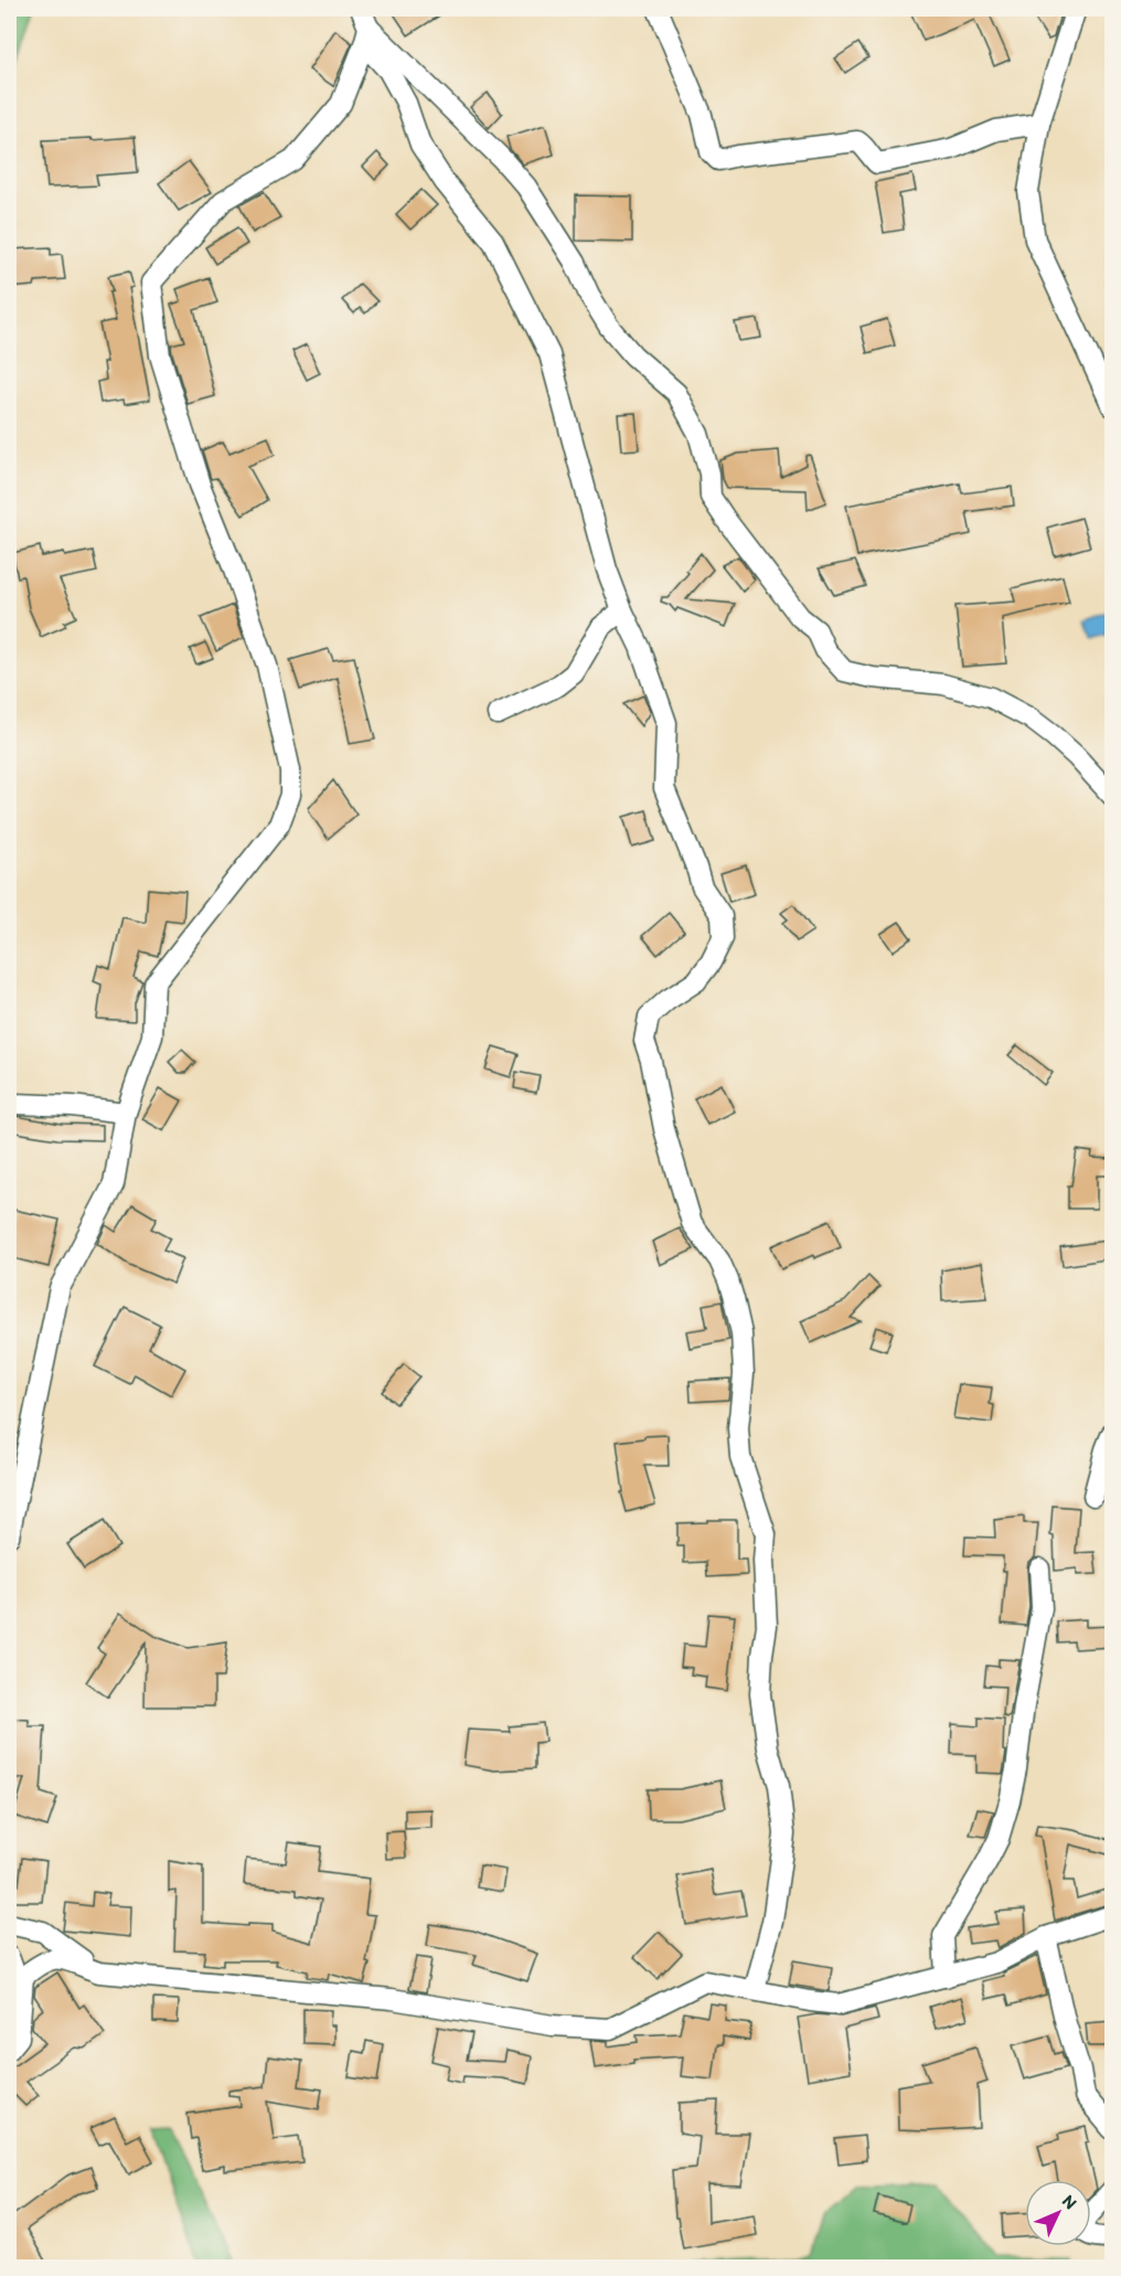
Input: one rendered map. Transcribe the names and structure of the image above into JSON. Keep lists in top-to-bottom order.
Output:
{
  "north": "top right"
}
